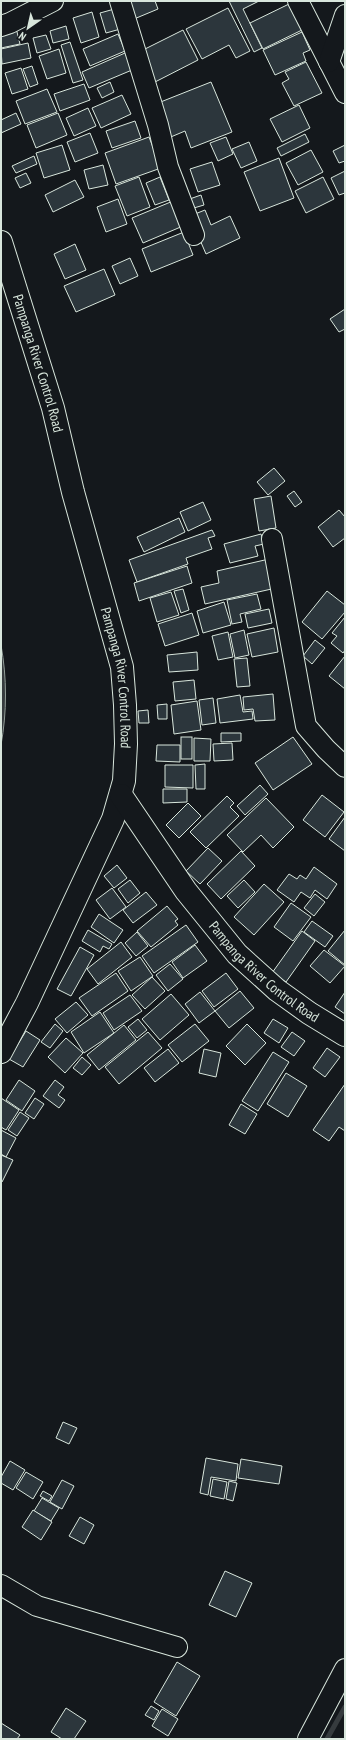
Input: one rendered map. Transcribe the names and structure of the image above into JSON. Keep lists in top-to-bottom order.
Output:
{
  "streets": {
    "main road": ["Pampanga River Control Road"]
  },
  "north": "bottom left"
}
